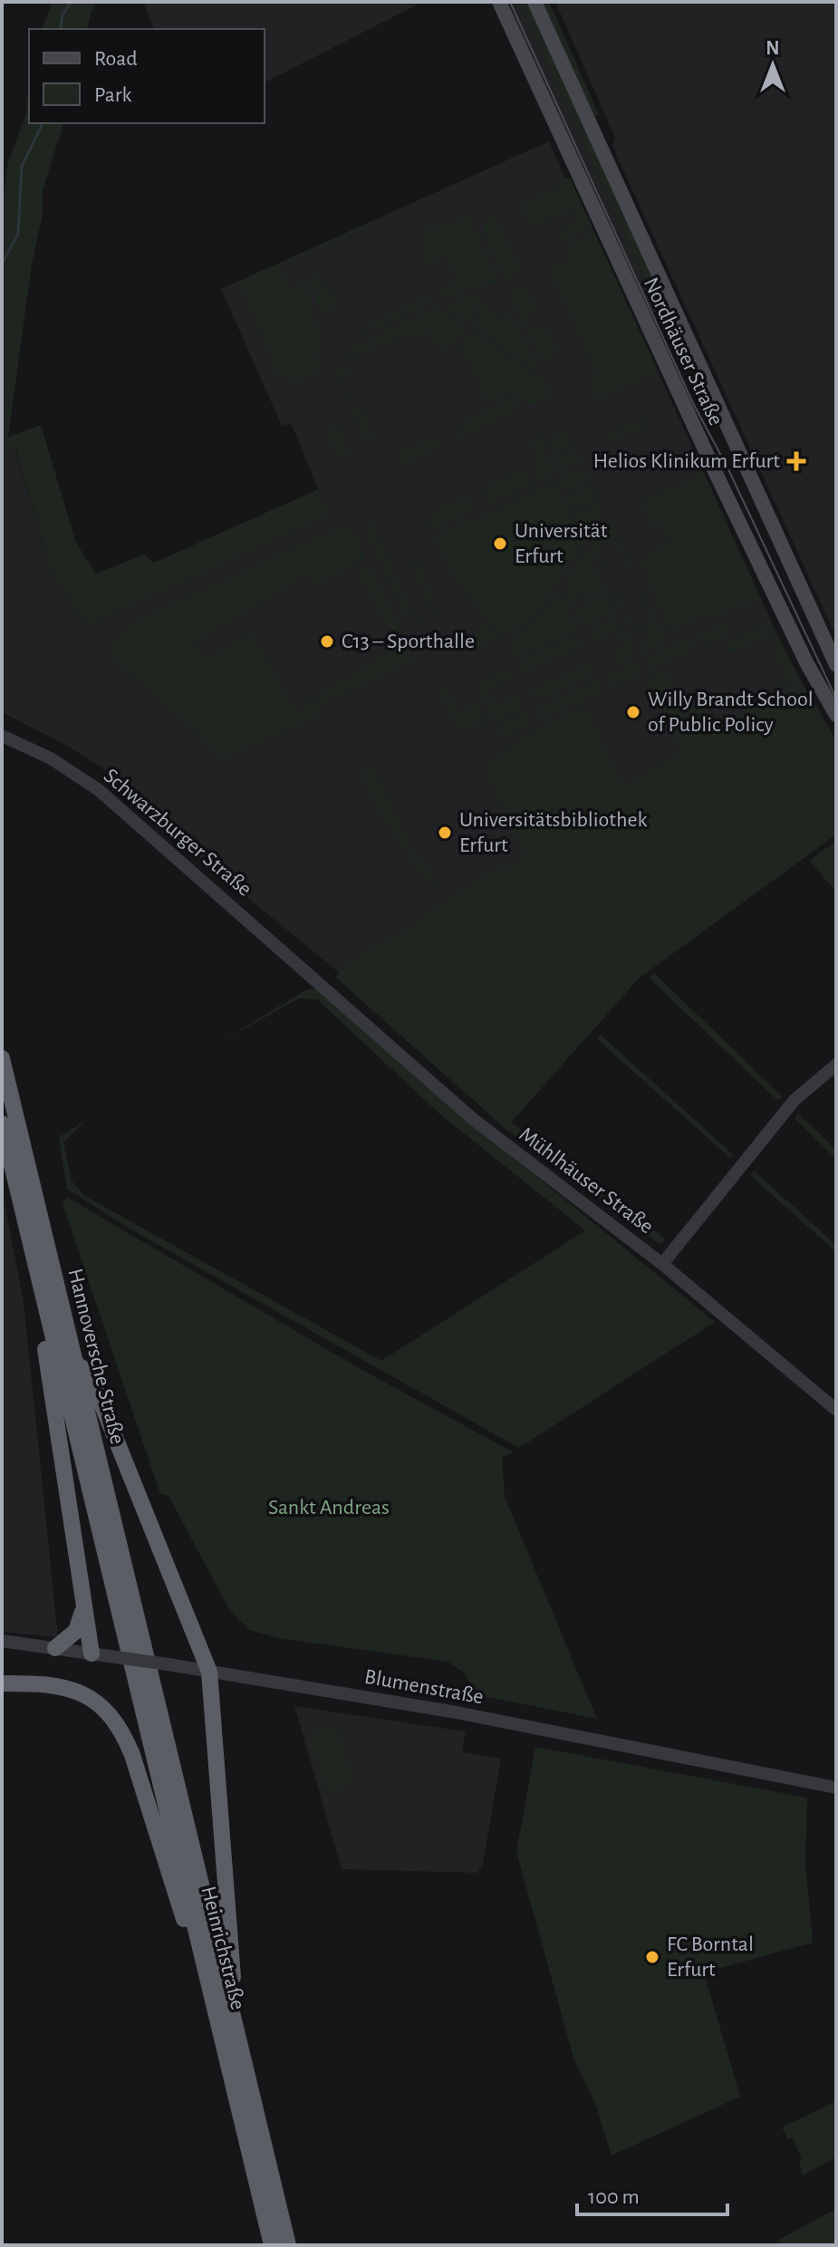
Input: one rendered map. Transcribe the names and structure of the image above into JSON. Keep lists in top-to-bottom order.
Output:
{
  "streets": {
    "highway": ["Hannoversche Straße", "Heinrichstraße"],
    "main road": ["Nordhäuser Straße"],
    "street": ["Schwarzburger Straße", "Mühlhäuser Straße", "Blumenstraße"]
  },
  "crossings": [
    ["Schwarzburger Straße", "Mühlhäuser Straße"],
    ["Hannoversche Straße", "Heinrichstraße"]
  ],
  "parks": ["Sankt Andreas"],
  "places": {
    "health": ["Helios Klinikum Erfurt"],
    "other": [
      "Universität Erfurt",
      "C13 – Sporthalle",
      "Willy Brandt School of Public Policy",
      "Universitätsbibliothek Erfurt",
      "FC Borntal Erfurt"
    ]
  },
  "legend": ["Road", "Park"],
  "scale_bar": "100 m",
  "north": "top"
}
